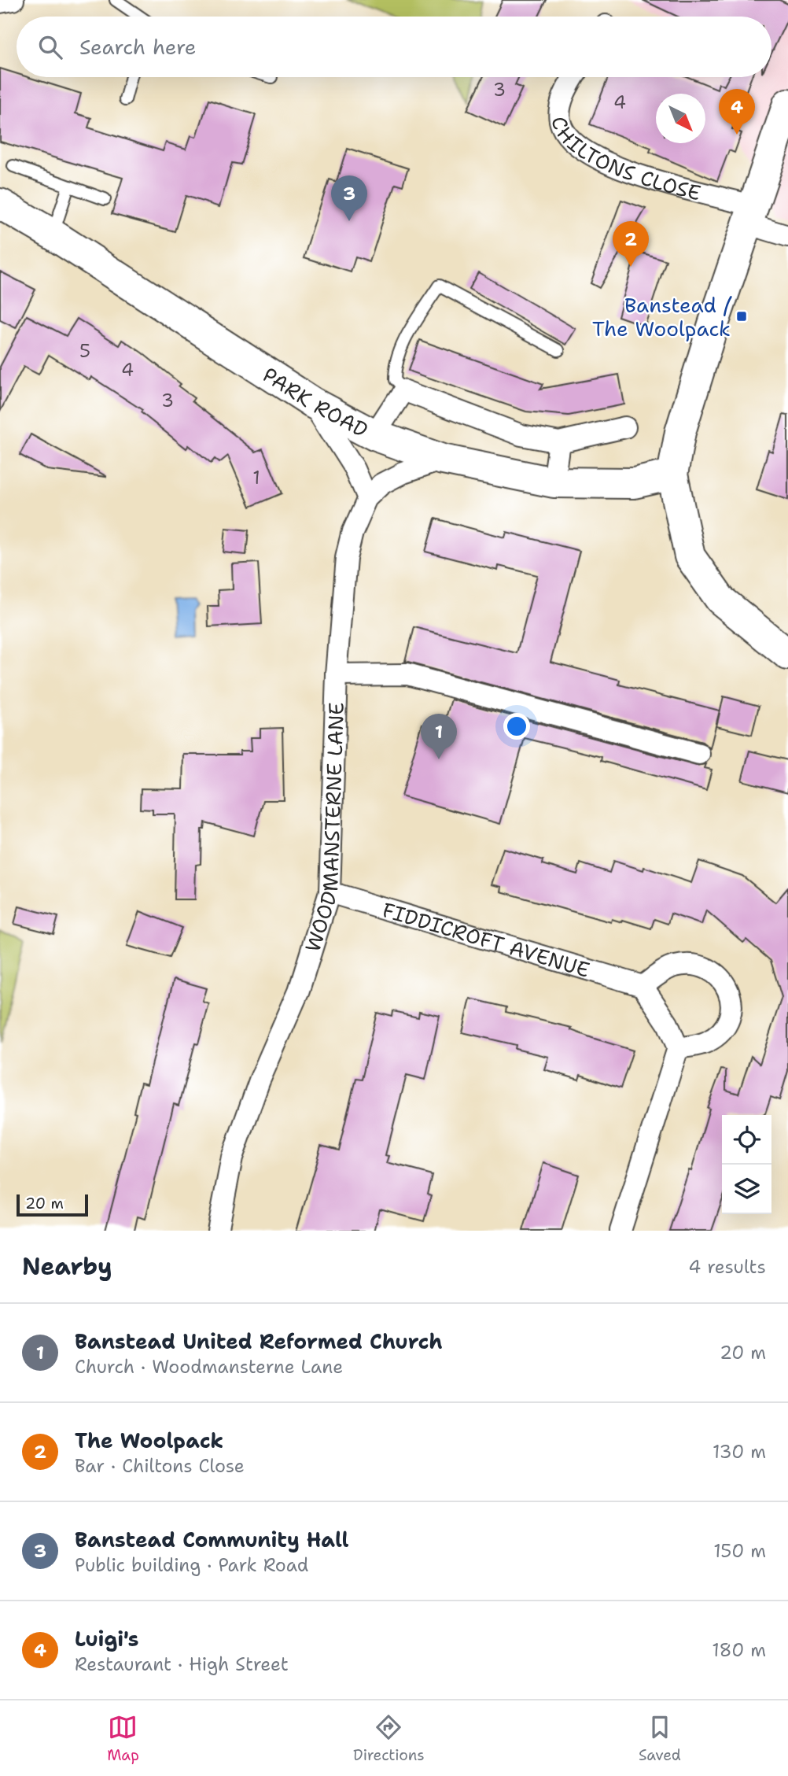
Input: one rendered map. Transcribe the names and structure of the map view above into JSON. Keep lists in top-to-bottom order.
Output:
{
  "streets": {
    "street": [
      "CHILTONS CLOSE",
      "PARK ROAD",
      "WOODMANSTERNE LANE",
      "FIDDICROFT AVENUE"
    ]
  },
  "crossings": [
    ["PARK ROAD", "WOODMANSTERNE LANE"],
    ["WOODMANSTERNE LANE", "FIDDICROFT AVENUE"]
  ],
  "places": {
    "transit": ["Banstead / The Woolpack"]
  },
  "house_numbers": [
    "3",
    "4",
    "5",
    "4",
    "3",
    "1"
  ],
  "scale_bar": "20 m",
  "north": "bottom right",
  "page": {
    "search": "Search here",
    "pins": [
      "4",
      "3",
      "2",
      "1"
    ],
    "scale": "20 m",
    "heading": ["Nearby", "4 results"],
    "list": [
      {
        "mark": "1",
        "name": "Banstead United Reformed Church",
        "note": "Church · Woodmansterne Lane",
        "value": "20 m"
      },
      {
        "mark": "2",
        "name": "The Woolpack",
        "note": "Bar · Chiltons Close",
        "value": "130 m"
      },
      {
        "mark": "3",
        "name": "Banstead Community Hall",
        "note": "Public building · Park Road",
        "value": "150 m"
      },
      {
        "mark": "4",
        "name": "Luigi's",
        "note": "Restaurant · High Street",
        "value": "180 m"
      }
    ],
    "nav": ["Map", "Directions", "Saved"]
  }
}
